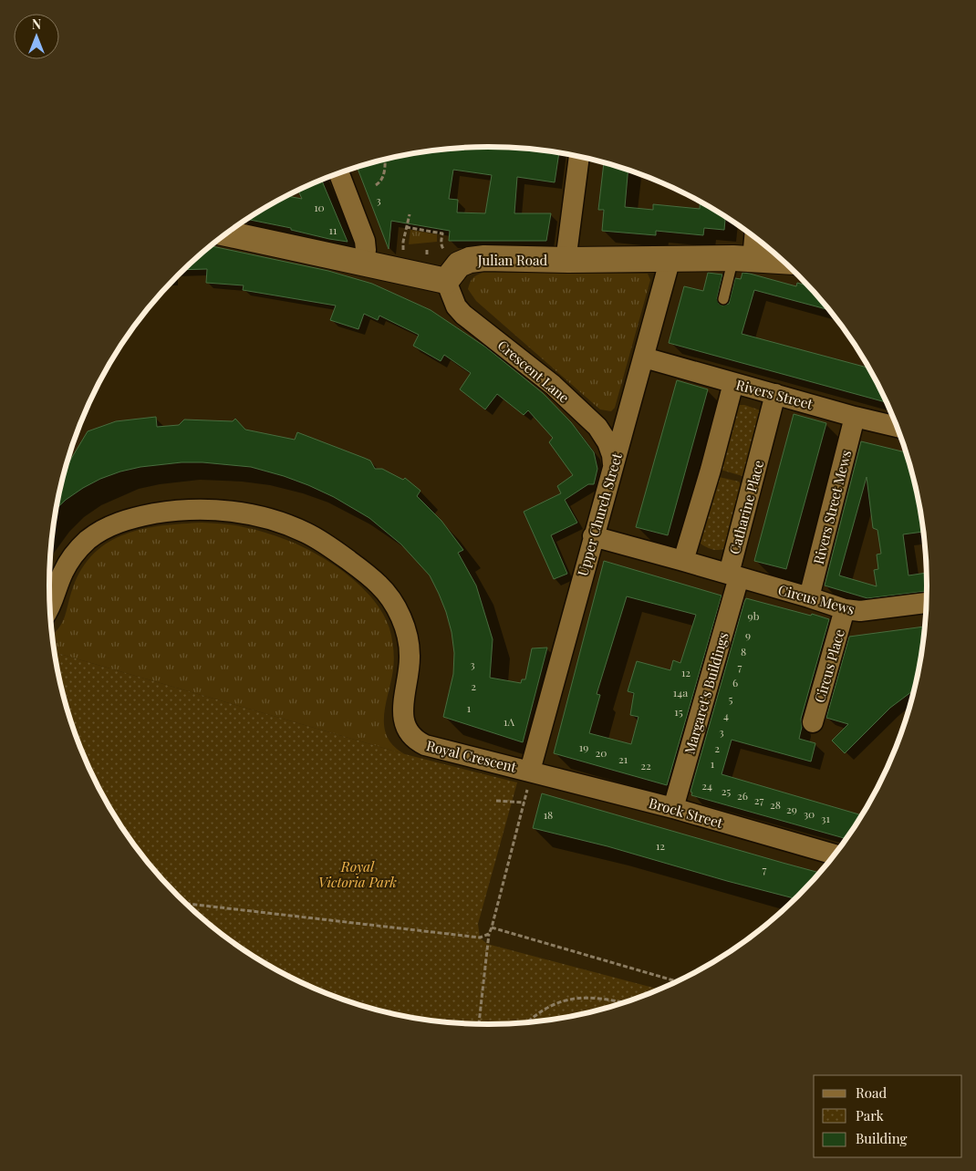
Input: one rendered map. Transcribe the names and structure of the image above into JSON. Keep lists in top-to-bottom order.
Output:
{
  "streets": {
    "street": [
      "Julian Road",
      "Crescent Lane",
      "Rivers Street",
      "Catharine Place",
      "Rivers Street Mews",
      "Upper Church Street",
      "Circus Mews",
      "Circus Place",
      "Margaret's Buildings",
      "Royal Crescent",
      "Brock Street"
    ]
  },
  "crossings": [
    ["Julian Road", "Crescent Lane"],
    ["Julian Road", "Upper Church Street"],
    ["Crescent Lane", "Upper Church Street"],
    ["Rivers Street", "Catharine Place"],
    ["Rivers Street", "Rivers Street Mews"],
    ["Rivers Street", "Upper Church Street"],
    ["Catharine Place", "Upper Church Street"],
    ["Catharine Place", "Circus Mews"],
    ["Catharine Place", "Margaret's Buildings"],
    ["Rivers Street Mews", "Circus Mews"],
    ["Upper Church Street", "Royal Crescent"],
    ["Upper Church Street", "Brock Street"],
    ["Circus Mews", "Circus Place"],
    ["Circus Mews", "Margaret's Buildings"],
    ["Margaret's Buildings", "Brock Street"],
    ["Royal Crescent", "Brock Street"]
  ],
  "parks": ["Royal Victoria Park"],
  "house_numbers": [
    "3",
    "10",
    "11",
    "9b",
    "9",
    "8",
    "3",
    "7",
    "12",
    "6",
    "2",
    "14a",
    "5",
    "1",
    "15",
    "4",
    "1A",
    "3",
    "19",
    "2",
    "20",
    "21",
    "1",
    "22",
    "24",
    "25",
    "26",
    "27",
    "28",
    "29",
    "30",
    "18",
    "31",
    "12",
    "7"
  ],
  "legend": ["Road", "Park", "Building"],
  "north": "top"
}
